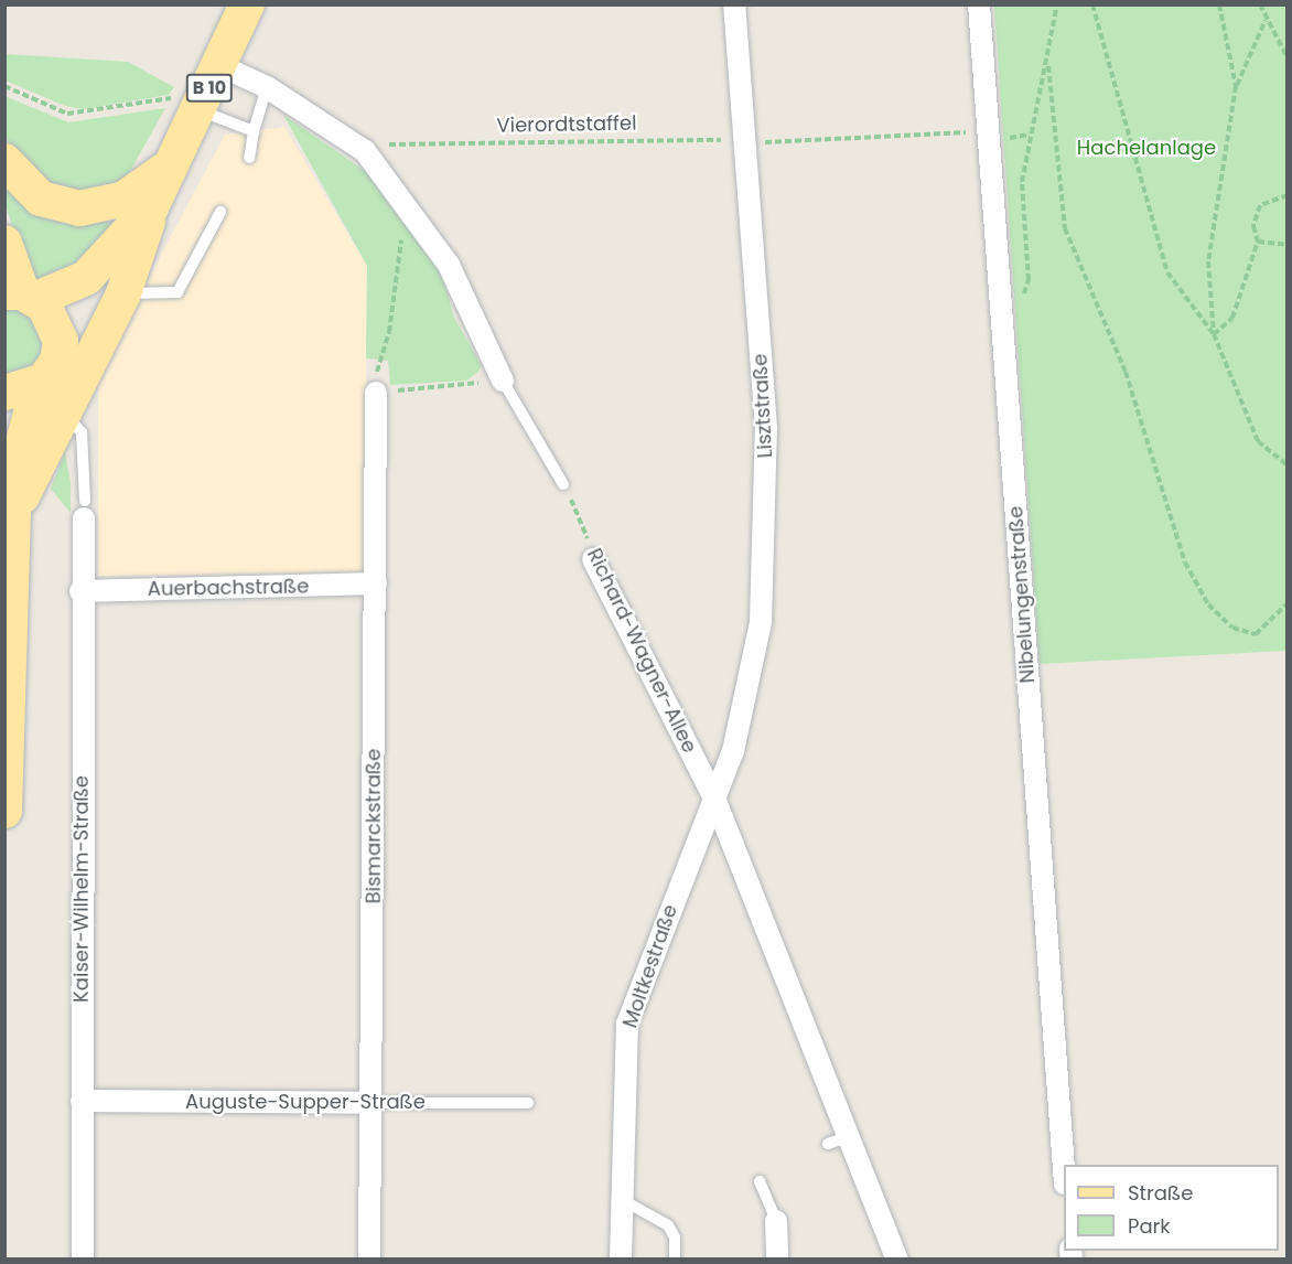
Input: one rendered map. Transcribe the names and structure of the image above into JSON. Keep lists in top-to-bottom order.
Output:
{
  "streets": {
    "main road": ["B 10"],
    "street": [
      "Lisztstraße",
      "Auerbachstraße",
      "Nibelungenstraße",
      "Richard-Wagner-Allee",
      "Bismarckstraße",
      "Kaiser-Wilhelm-Straße",
      "Moltkestraße",
      "Auguste-Supper-Straße"
    ],
    "path": ["Vierordtstaffel"]
  },
  "crossings": [
    ["B 10", "Kaiser-Wilhelm-Straße"],
    ["Vierordtstaffel", "Lisztstraße"],
    ["Vierordtstaffel", "Nibelungenstraße"],
    ["Lisztstraße", "Richard-Wagner-Allee"],
    ["Lisztstraße", "Moltkestraße"],
    ["Auerbachstraße", "Bismarckstraße"],
    ["Auerbachstraße", "Kaiser-Wilhelm-Straße"],
    ["Richard-Wagner-Allee", "Moltkestraße"],
    ["Bismarckstraße", "Auguste-Supper-Straße"],
    ["Kaiser-Wilhelm-Straße", "Auguste-Supper-Straße"]
  ],
  "parks": ["Hachelanlage"],
  "legend": ["Straße", "Park"]
}
